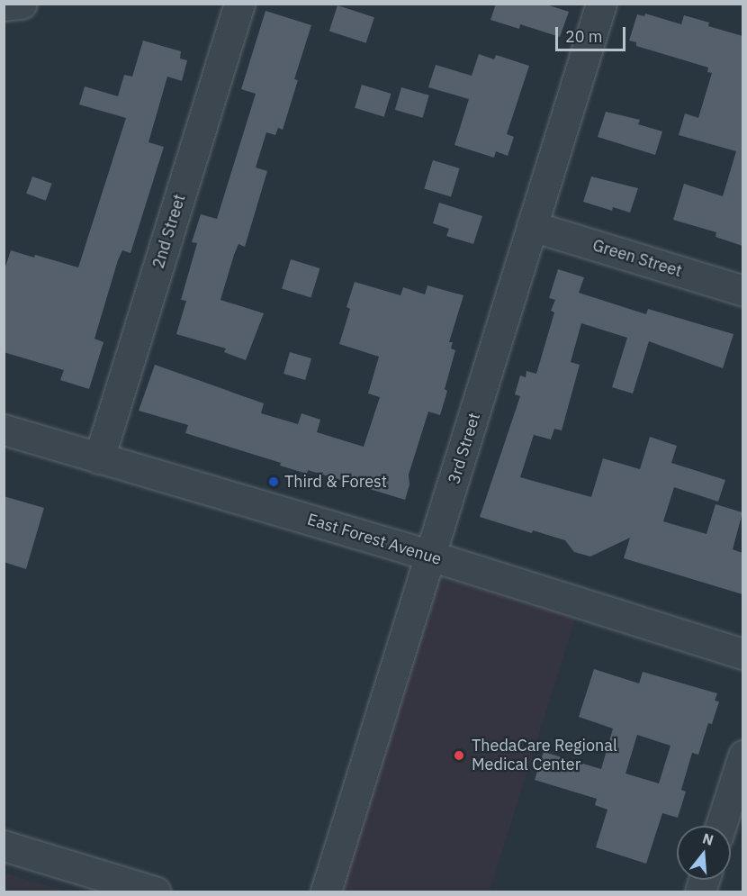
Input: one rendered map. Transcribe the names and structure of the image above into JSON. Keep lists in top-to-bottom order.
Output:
{
  "streets": {
    "street": [
      "2nd Street",
      "Green Street",
      "3rd Street",
      "East Forest Avenue"
    ]
  },
  "crossings": [
    ["2nd Street", "East Forest Avenue"],
    ["Green Street", "3rd Street"],
    ["3rd Street", "East Forest Avenue"]
  ],
  "places": ["Third & Forest", "ThedaCare Regional Medical Center"],
  "scale_bar": "20 m",
  "north": "top"
}
